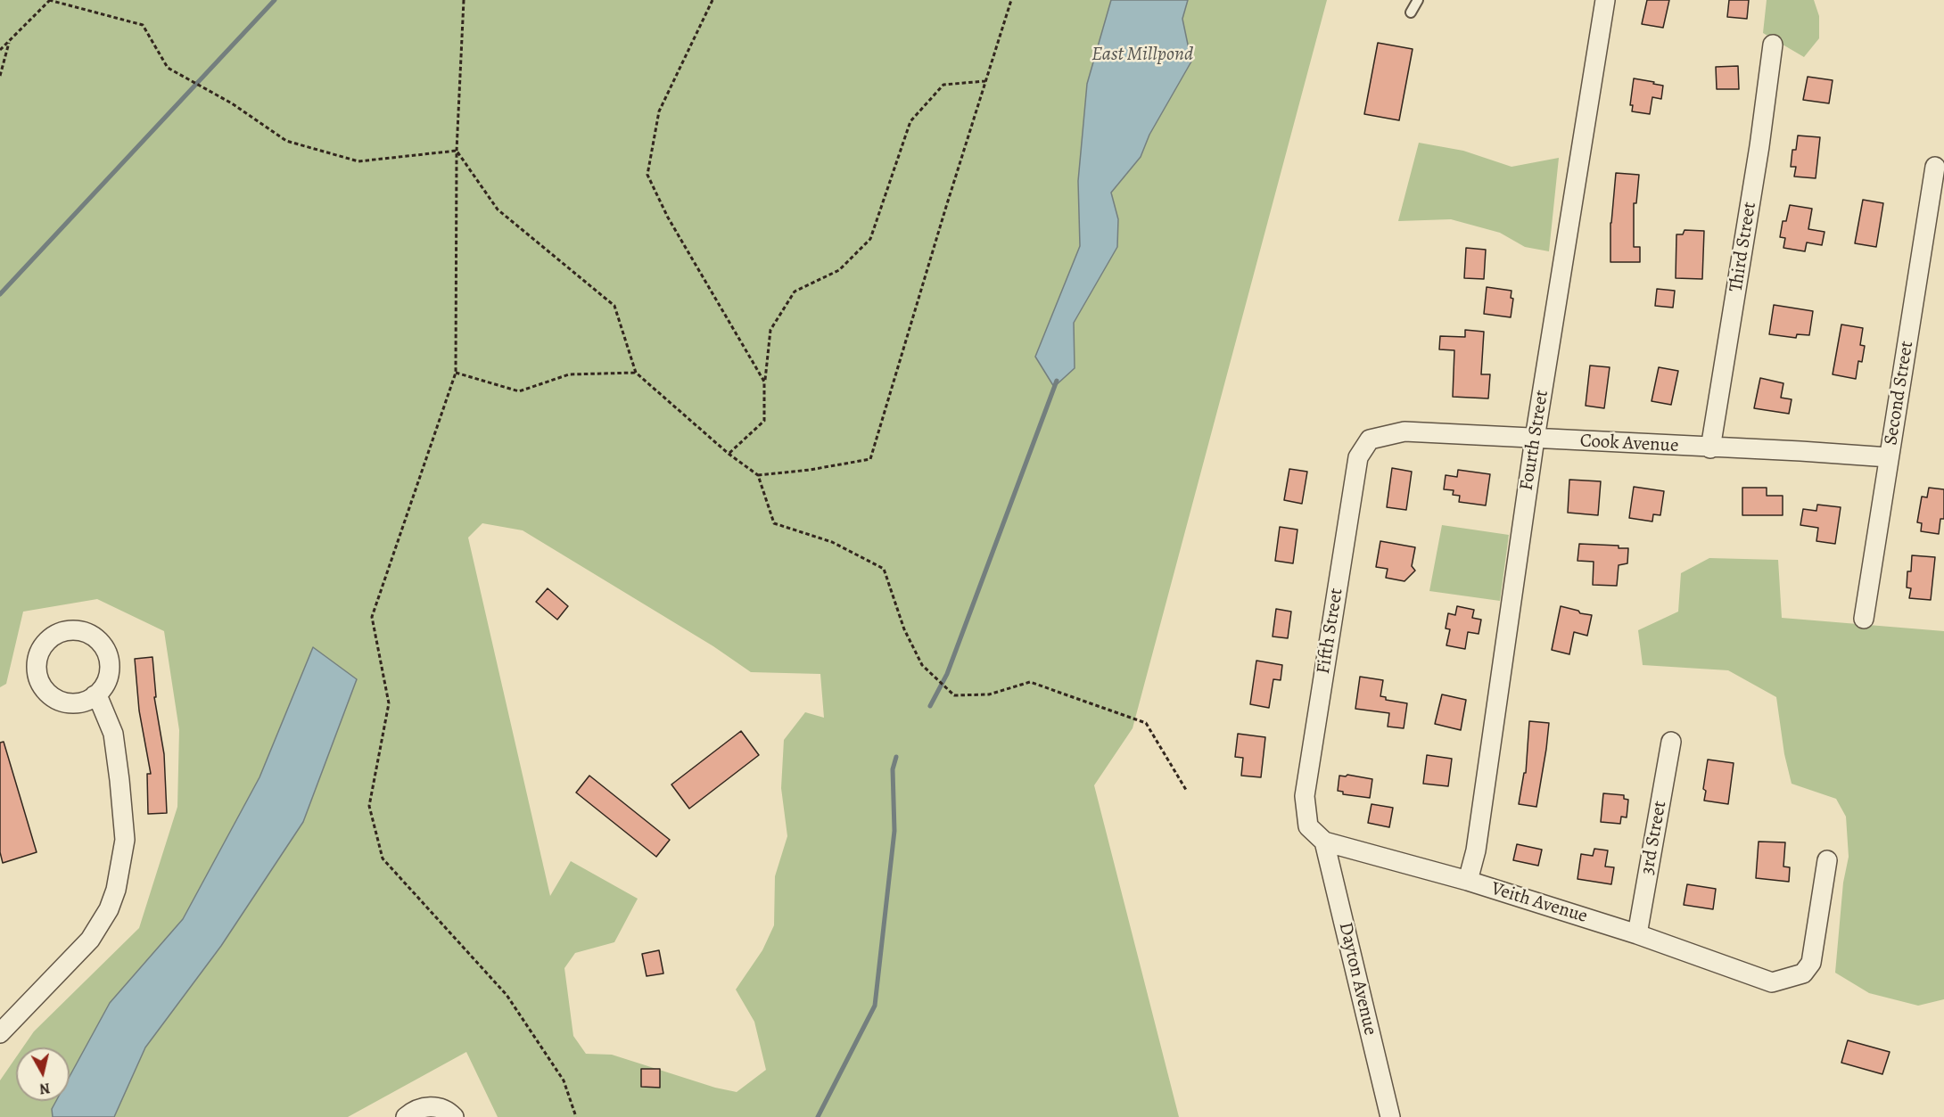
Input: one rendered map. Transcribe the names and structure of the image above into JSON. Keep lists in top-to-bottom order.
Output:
{
  "streets": {
    "street": [
      "Third Street",
      "Second Street",
      "Fourth Street",
      "Cook Avenue",
      "Fifth Street",
      "3rd Street",
      "Veith Avenue",
      "Dayton Avenue"
    ]
  },
  "crossings": [
    ["Third Street", "Cook Avenue"],
    ["Second Street", "Cook Avenue"],
    ["Fourth Street", "Cook Avenue"],
    ["Fourth Street", "Veith Avenue"],
    ["Cook Avenue", "Fifth Street"],
    ["Fifth Street", "Veith Avenue"],
    ["3rd Street", "Veith Avenue"],
    ["Veith Avenue", "Dayton Avenue"]
  ],
  "water": ["East Millpond"],
  "north": "bottom"
}
